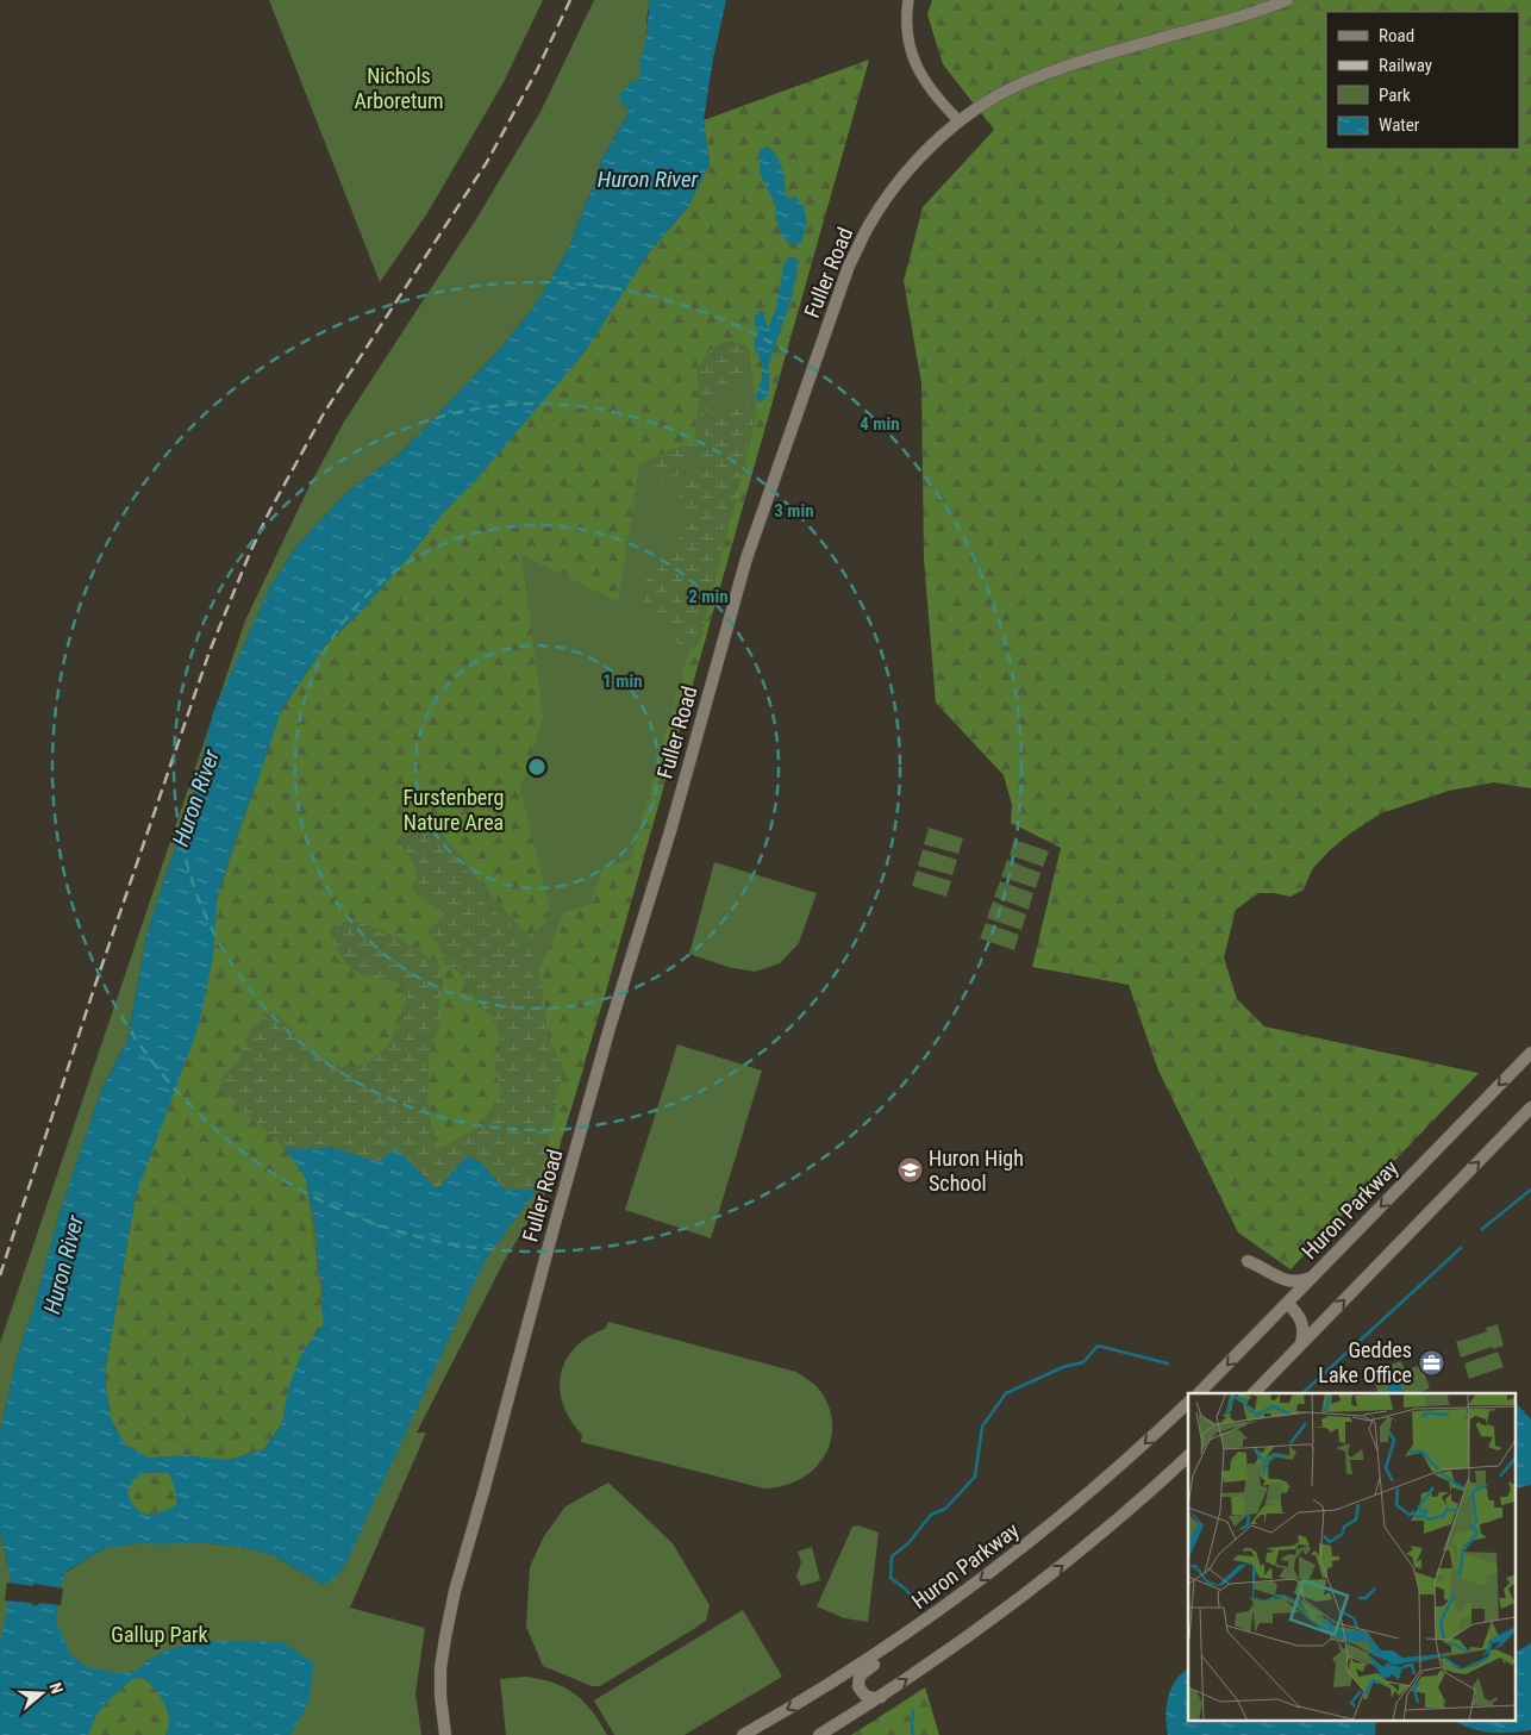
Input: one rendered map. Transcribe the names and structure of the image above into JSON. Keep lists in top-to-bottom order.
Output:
{
  "streets": {
    "main road": ["Fuller Road", "Huron Parkway"]
  },
  "water": ["Huron River"],
  "parks": ["Nichols Arboretum", "Furstenberg Nature Area", "Gallup Park"],
  "places": {
    "school or university": ["Huron High School"],
    "office": ["Geddes Lake Office"]
  },
  "legend": [
    "Road",
    "Railway",
    "Park",
    "Water"
  ],
  "north": "right",
  "rings": [
    "4 min",
    "3 min",
    "2 min",
    "1 min"
  ]
}
